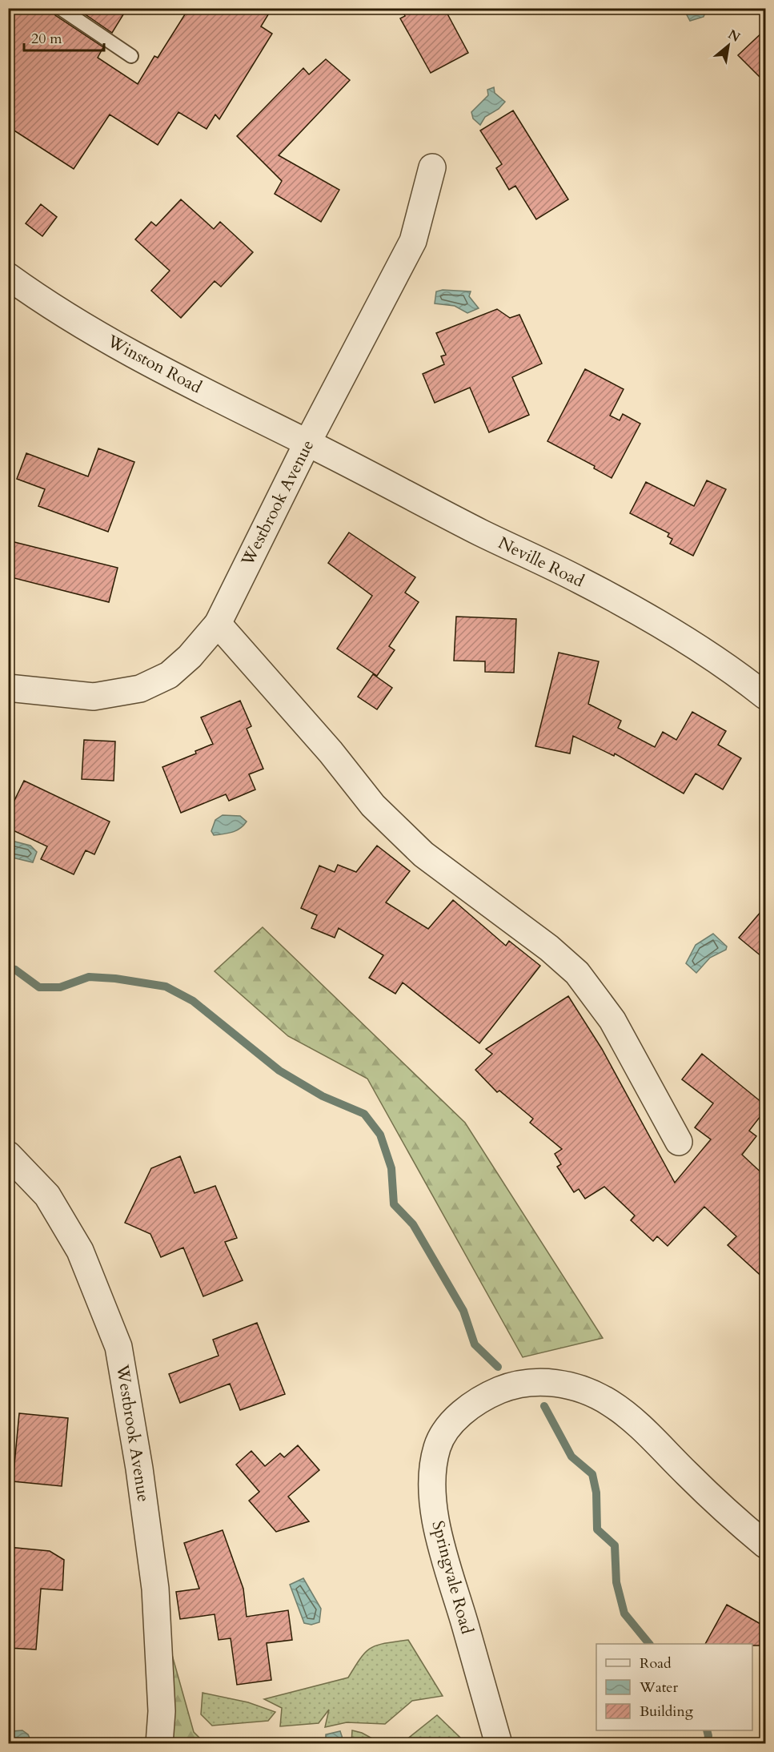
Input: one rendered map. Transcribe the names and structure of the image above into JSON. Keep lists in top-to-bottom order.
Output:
{
  "streets": {
    "street": [
      "Winston Road",
      "Westbrook Avenue",
      "Neville Road",
      "Springvale Road"
    ]
  },
  "crossings": [
    ["Winston Road", "Westbrook Avenue"],
    ["Winston Road", "Neville Road"],
    ["Westbrook Avenue", "Neville Road"]
  ],
  "legend": ["Road", "Water", "Building"],
  "scale_bar": "20 m",
  "north": "top right"
}
